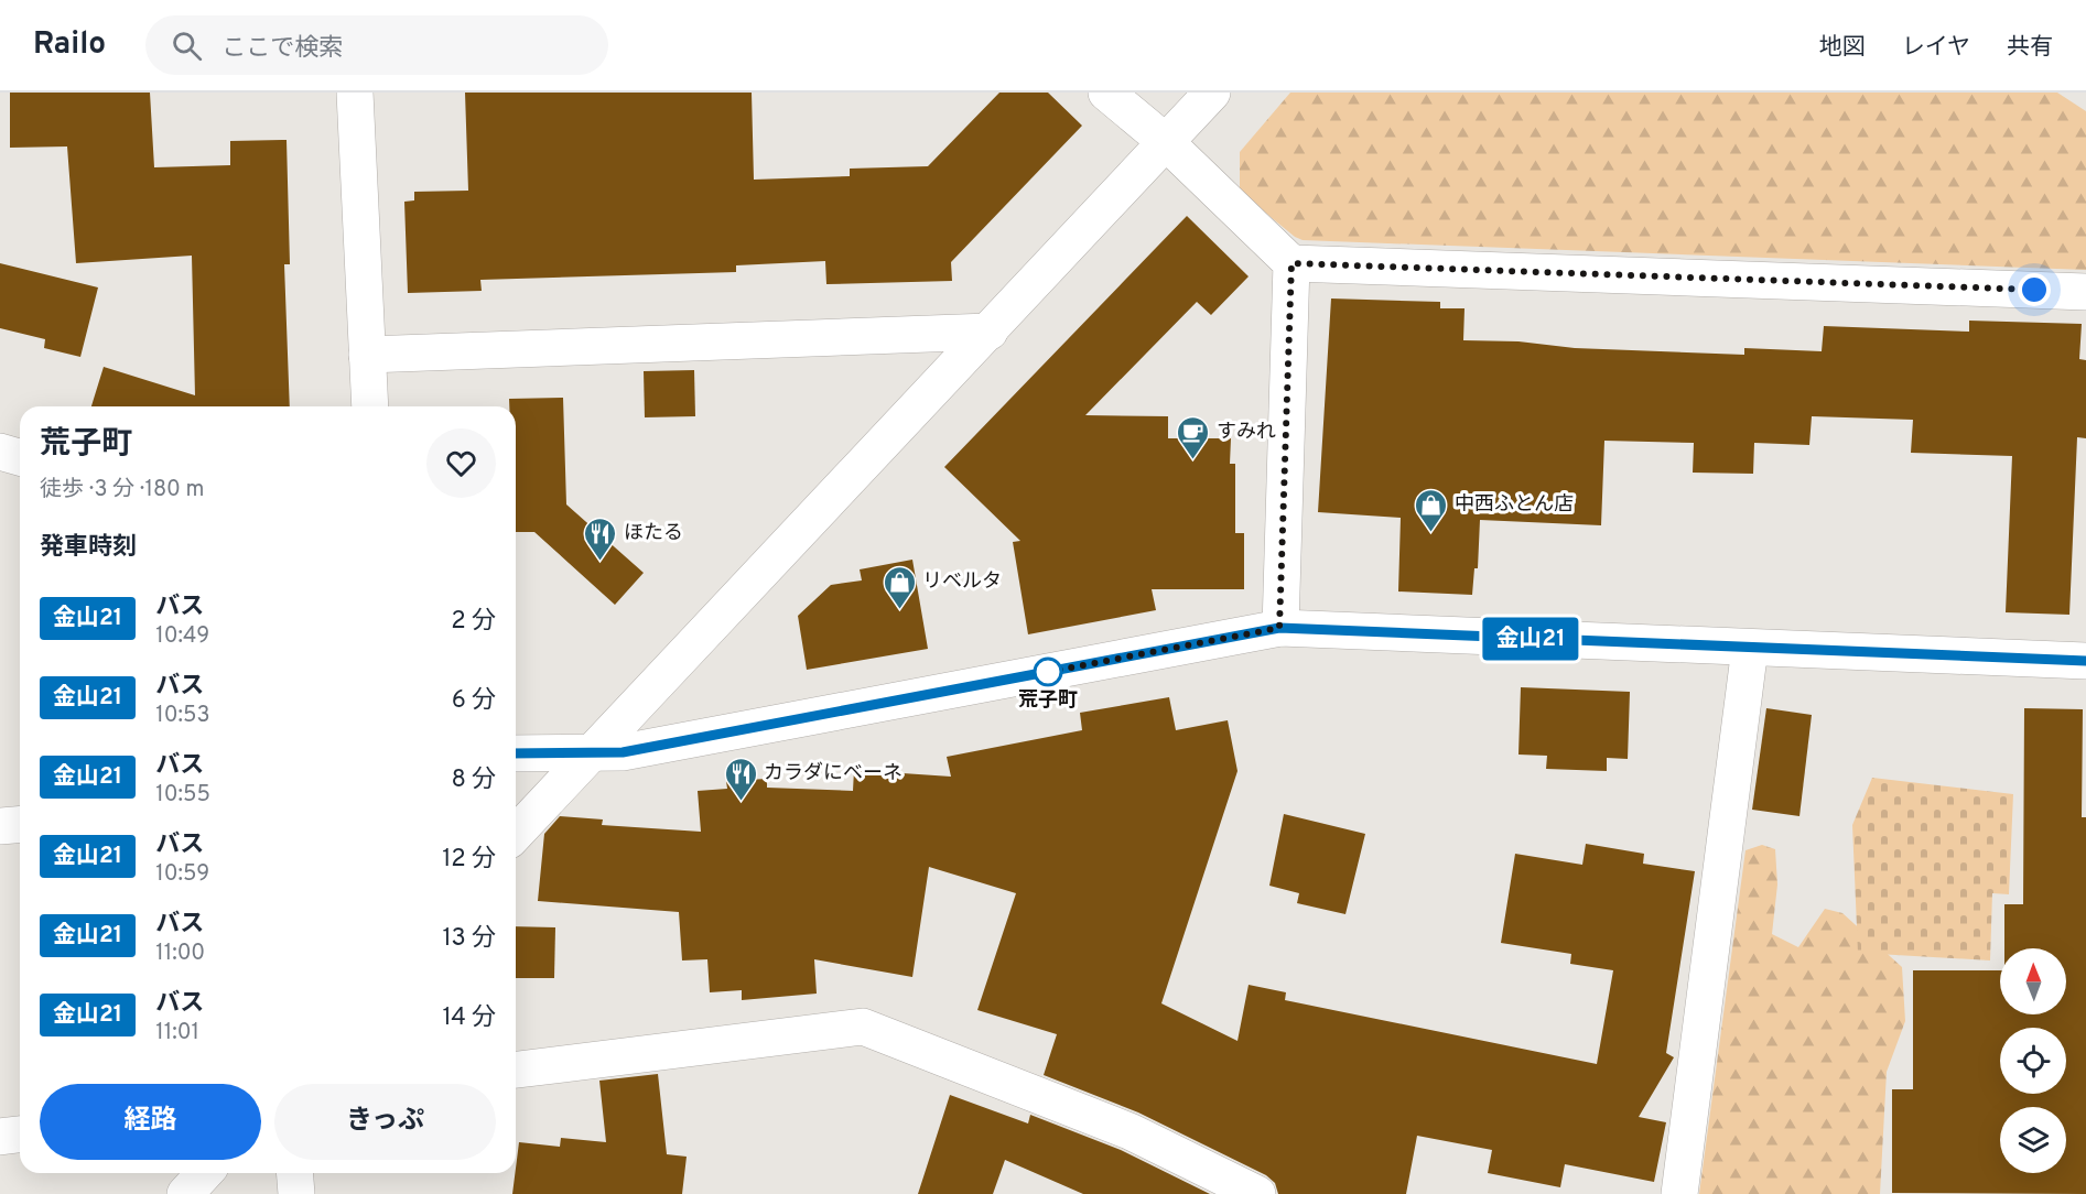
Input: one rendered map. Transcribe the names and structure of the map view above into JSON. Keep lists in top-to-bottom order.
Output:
{
  "places": {
    "cafe": ["すみれ"],
    "shop": ["中西ふとん店", "リベルタ"],
    "restaurant": ["ほたる", "カラダにベーネ"],
    "other": ["荒子町"]
  },
  "lines": ["bus line 金山21"],
  "north": "top",
  "page": {
    "header": "Railo",
    "search": "ここで検索",
    "nav": ["地図", "レイヤ", "共有"],
    "on_map": "金山21",
    "heading": [
      ["荒子町", "徒歩 · 3 分 · 180 m"],
      "発車時刻"
    ],
    "list": [
      {
        "mark": "金山21",
        "name": "バス",
        "note": "10:49",
        "value": "2 分"
      },
      {
        "mark": "金山21",
        "name": "バス",
        "note": "10:53",
        "value": "6 分"
      },
      {
        "mark": "金山21",
        "name": "バス",
        "note": "10:55",
        "value": "8 分"
      },
      {
        "mark": "金山21",
        "name": "バス",
        "note": "10:59",
        "value": "12 分"
      },
      {
        "mark": "金山21",
        "name": "バス",
        "note": "11:00",
        "value": "13 分"
      },
      {
        "mark": "金山21",
        "name": "バス",
        "note": "11:01",
        "value": "14 分"
      }
    ],
    "buttons": ["経路", "きっぷ"]
  }
}
